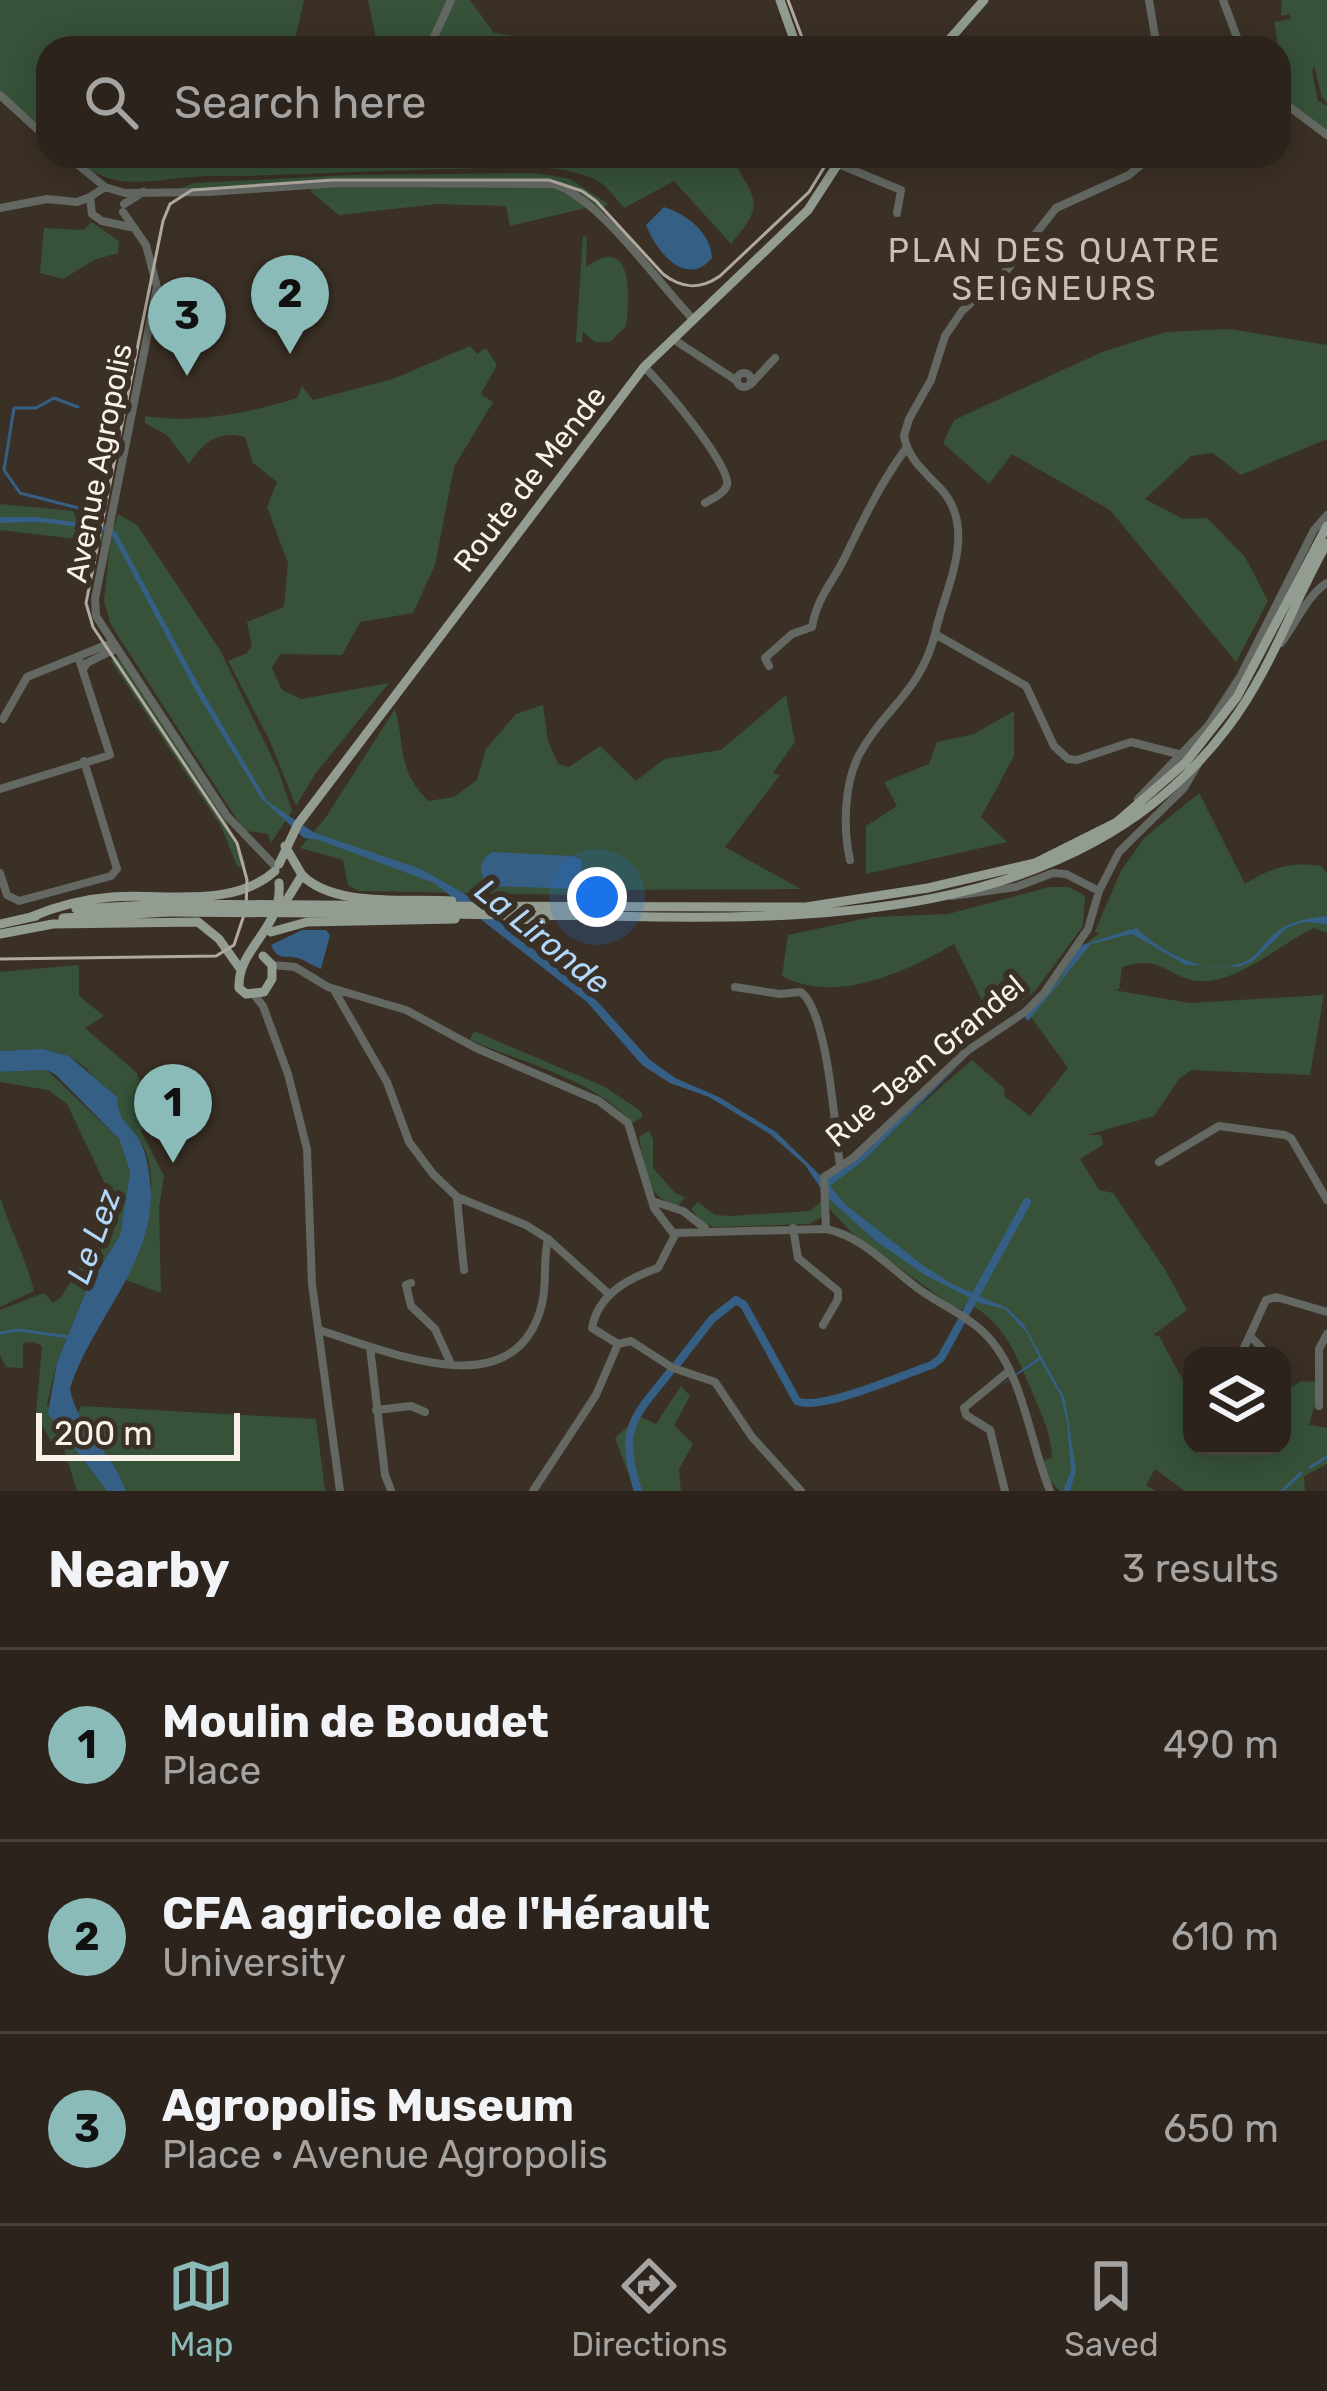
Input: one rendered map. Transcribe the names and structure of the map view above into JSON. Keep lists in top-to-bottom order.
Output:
{
  "streets": {
    "main road": ["Route de Mende"],
    "street": ["Avenue Agropolis", "Rue Jean Grandel"]
  },
  "crossings": [
    ["Avenue Agropolis", "Route de Mende"]
  ],
  "districts": ["PLAN DES QUATRE SEIGNEURS"],
  "water": ["La Lironde", "Le Lez"],
  "scale_bar": "200 m",
  "page": {
    "search": "Search here",
    "pins": ["2", "3", "1"],
    "scale": "200 m",
    "heading": ["Nearby", "3 results"],
    "list": [
      {
        "mark": "1",
        "name": "Moulin de Boudet",
        "note": "Place",
        "value": "490 m"
      },
      {
        "mark": "2",
        "name": "CFA agricole de l'Hérault",
        "note": "University",
        "value": "610 m"
      },
      {
        "mark": "3",
        "name": "Agropolis Museum",
        "note": "Place · Avenue Agropolis",
        "value": "650 m"
      }
    ],
    "nav": ["Map", "Directions", "Saved"]
  }
}
